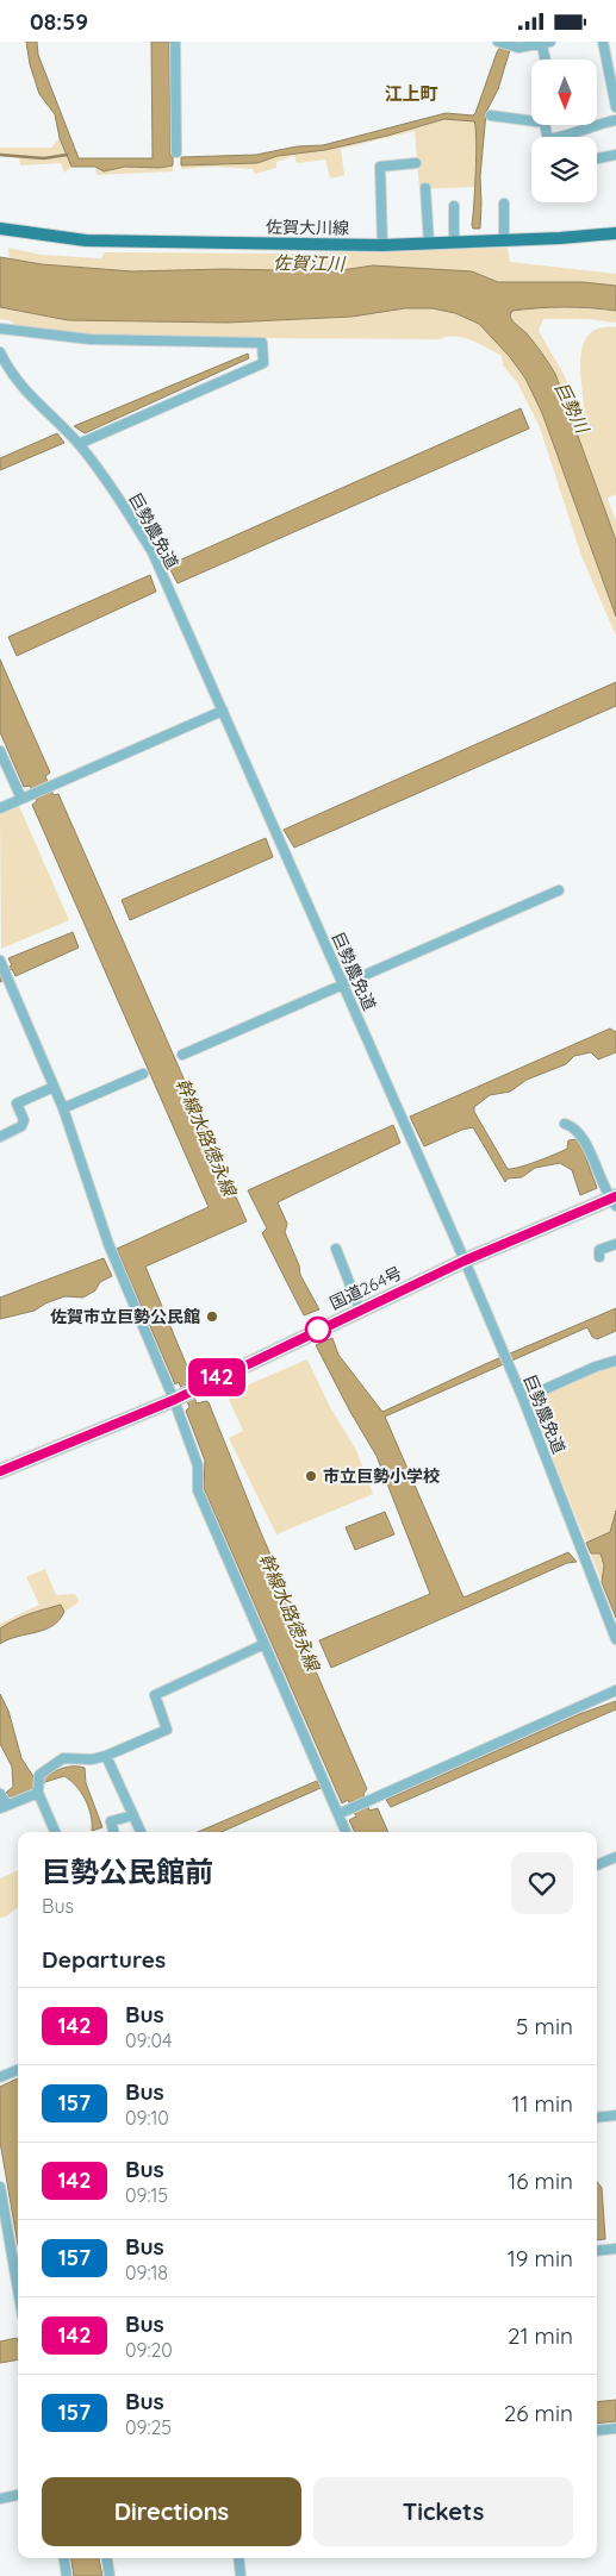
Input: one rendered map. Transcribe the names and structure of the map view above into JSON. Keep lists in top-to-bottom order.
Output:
{
  "streets": {
    "highway": ["国道264号"],
    "main road": ["佐賀大川線"],
    "street": ["巨勢農免道"]
  },
  "crossings": [
    ["巨勢農免道", "国道264号"]
  ],
  "districts": ["江上町"],
  "water": ["佐賀江川", "巨勢川", "幹線水路徳永線"],
  "places": ["佐賀市立巨勢公民館", "市立巨勢小学校"],
  "lines": ["bus line 142"],
  "north": "bottom",
  "page": {
    "status": "08:59",
    "on_map": "142",
    "heading": [
      ["巨勢公民館前", "Bus"],
      "Departures"
    ],
    "list": [
      {
        "mark": "142",
        "name": "Bus",
        "note": "09:04",
        "value": "5 min"
      },
      {
        "mark": "157",
        "name": "Bus",
        "note": "09:10",
        "value": "11 min"
      },
      {
        "mark": "142",
        "name": "Bus",
        "note": "09:15",
        "value": "16 min"
      },
      {
        "mark": "157",
        "name": "Bus",
        "note": "09:18",
        "value": "19 min"
      },
      {
        "mark": "142",
        "name": "Bus",
        "note": "09:20",
        "value": "21 min"
      },
      {
        "mark": "157",
        "name": "Bus",
        "note": "09:25",
        "value": "26 min"
      }
    ],
    "buttons": ["Directions", "Tickets"]
  }
}
